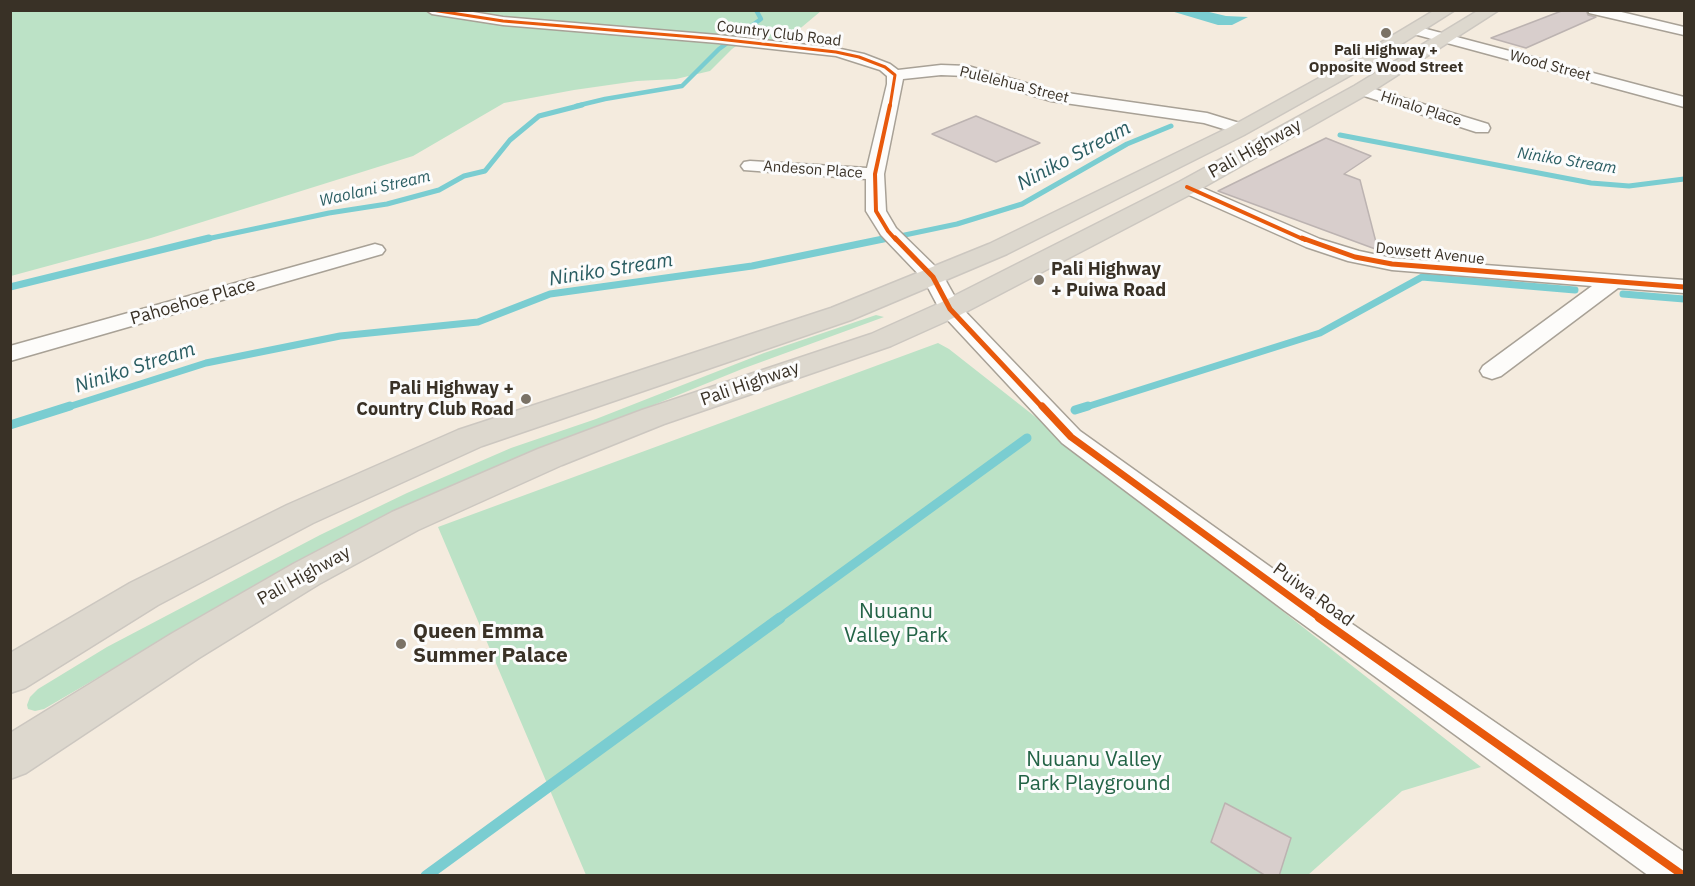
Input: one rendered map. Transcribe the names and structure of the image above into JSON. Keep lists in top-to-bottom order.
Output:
{
  "streets": {
    "highway": ["Pali Highway"],
    "street": [
      "Country Club Road",
      "Wood Street",
      "Pulelehua Street",
      "Hinalo Place",
      "Andeson Place",
      "Dowsett Avenue",
      "Pahoehoe Place",
      "Puiwa Road"
    ]
  },
  "crossings": [
    ["Country Club Road", "Pulelehua Street"],
    ["Wood Street", "Pali Highway"],
    ["Pulelehua Street", "Pali Highway"],
    ["Hinalo Place", "Pali Highway"],
    ["Pali Highway", "Dowsett Avenue"],
    ["Pali Highway", "Puiwa Road"]
  ],
  "water": ["Niniko Stream", "Waolani Stream"],
  "parks": ["Nuuanu Valley Park", "Nuuanu Valley Park Playground"],
  "places": [
    "Pali Highway + Opposite Wood Street",
    "Pali Highway + Puiwa Road",
    "Pali Highway + Country Club Road",
    "Queen Emma Summer Palace"
  ]
}
